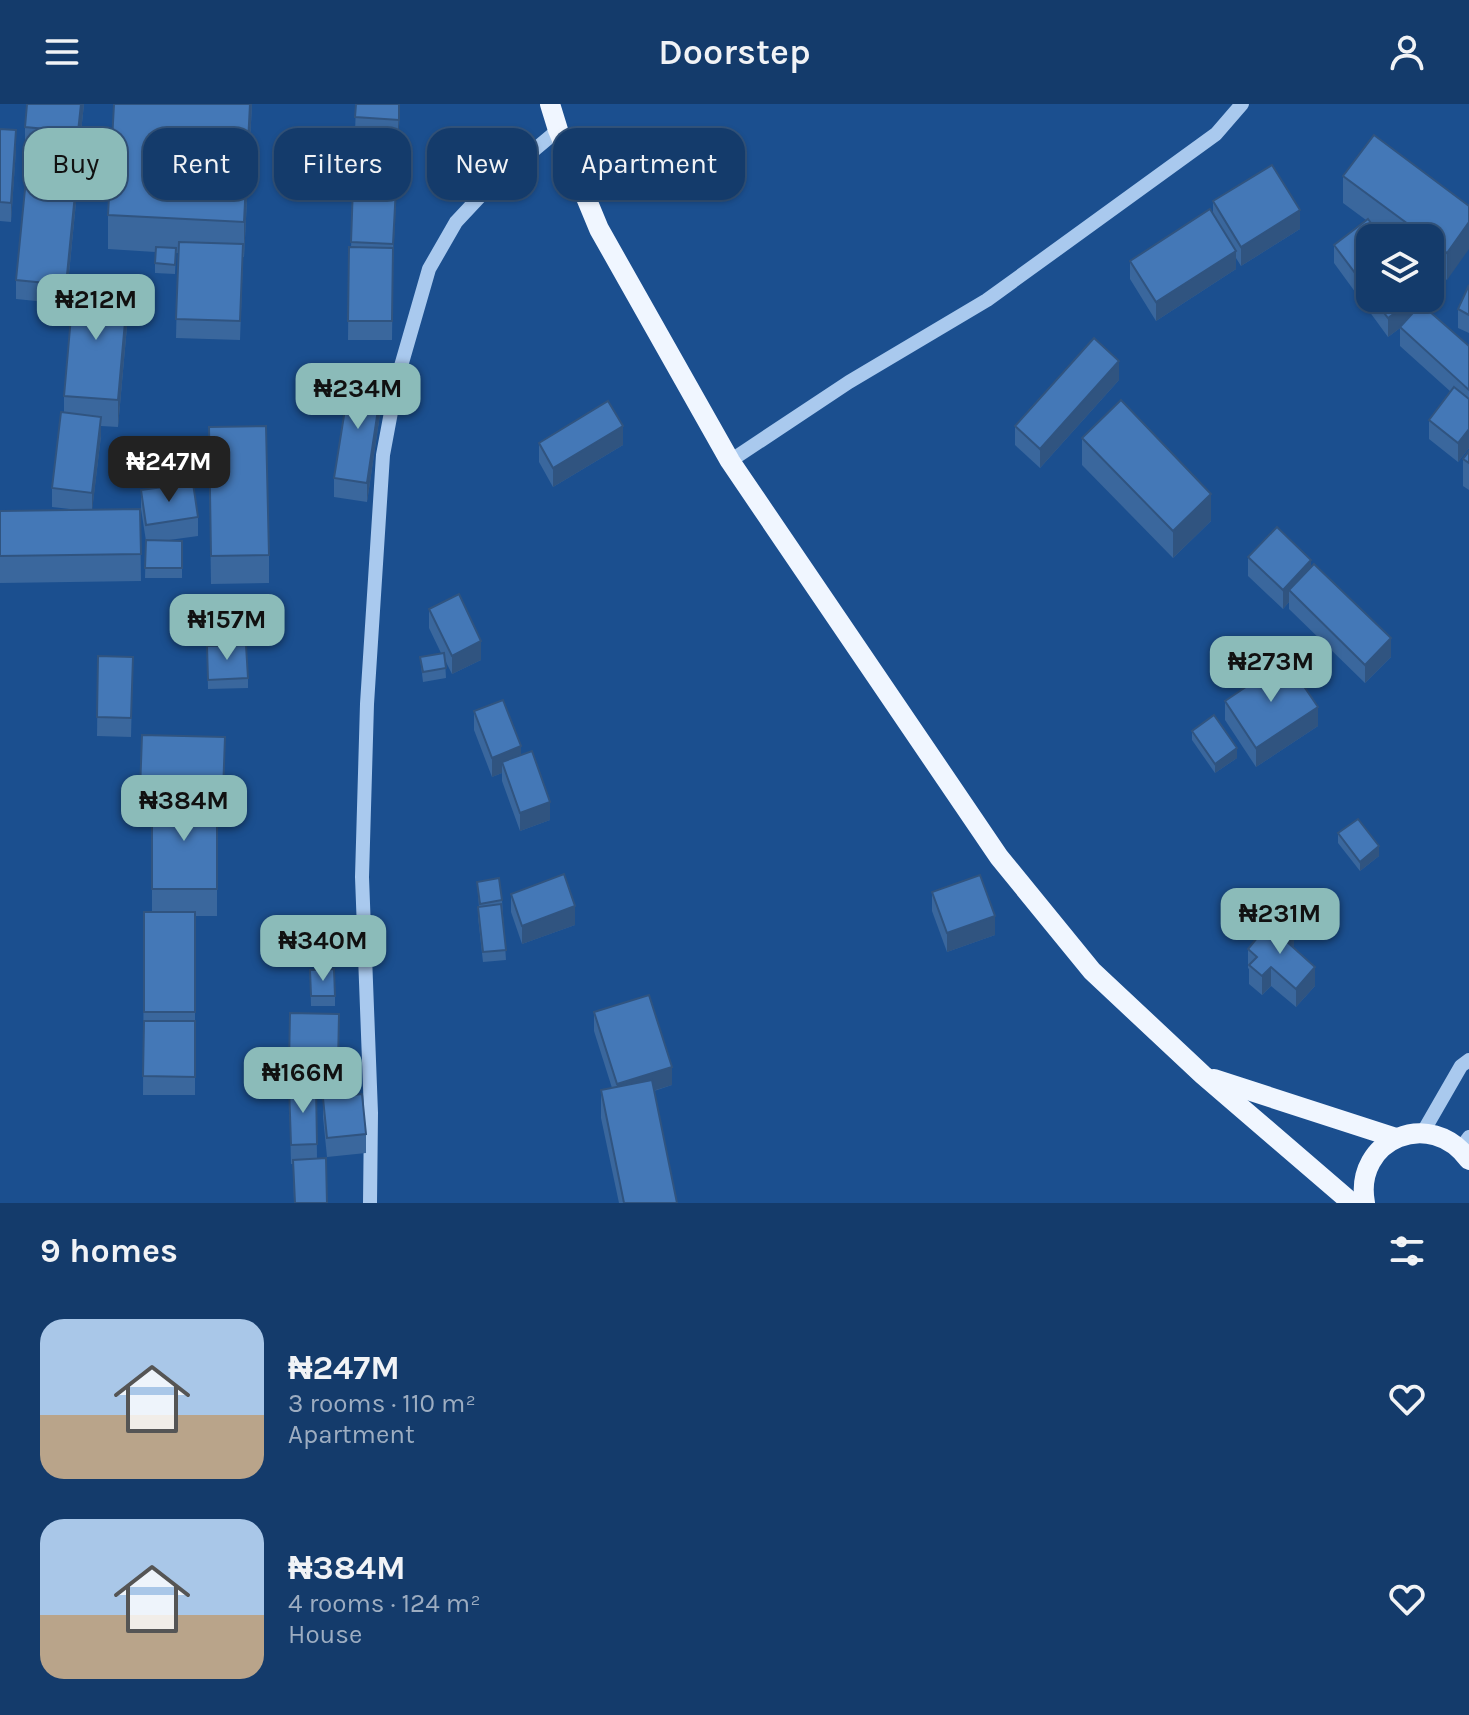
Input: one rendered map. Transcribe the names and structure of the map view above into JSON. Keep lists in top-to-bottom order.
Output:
{
  "page": {
    "header": "Doorstep",
    "chip": [
      "Buy",
      "Rent",
      "Filters",
      "New",
      "Apartment"
    ],
    "price": [
      "₦212M",
      "₦234M",
      "₦247M",
      "₦157M",
      "₦273M",
      "₦384M",
      "₦231M",
      "₦340M",
      "₦166M"
    ],
    "heading": "9 homes",
    "list": [
      {
        "name": "₦247M",
        "note": "3 rooms · 110 m² · Apartment"
      },
      {
        "name": "₦384M",
        "note": "4 rooms · 124 m² · House"
      }
    ]
  }
}
